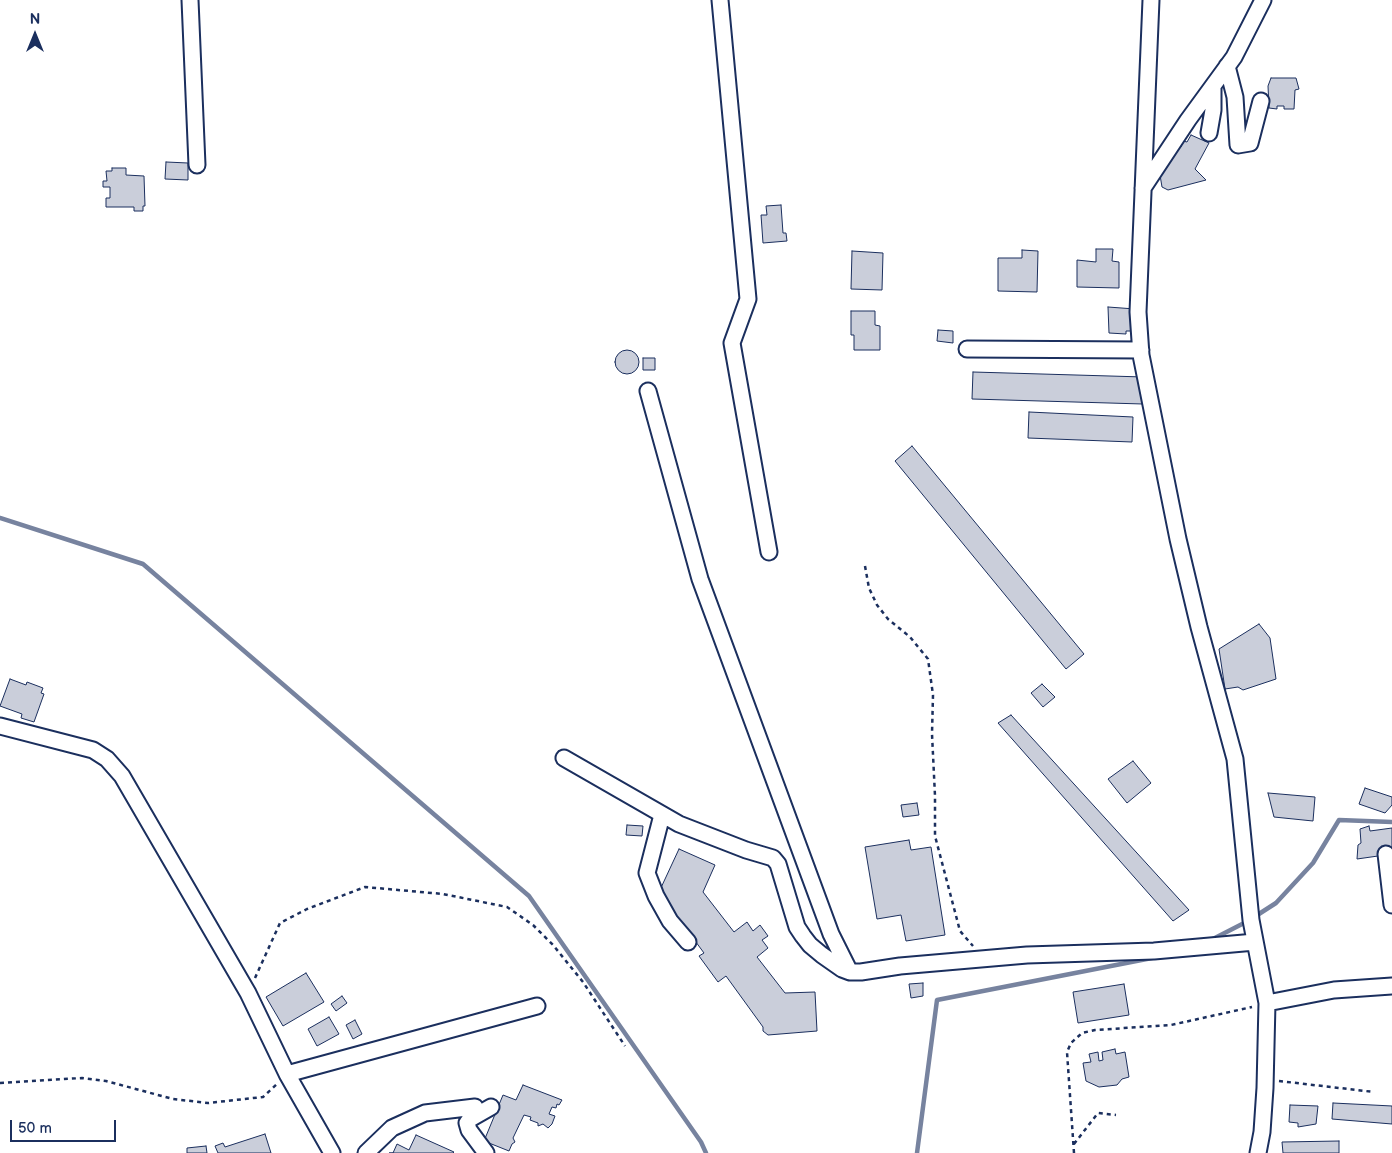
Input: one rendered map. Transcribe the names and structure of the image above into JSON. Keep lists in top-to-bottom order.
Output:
{
  "scale_bar": "50 m",
  "north": "top"
}
